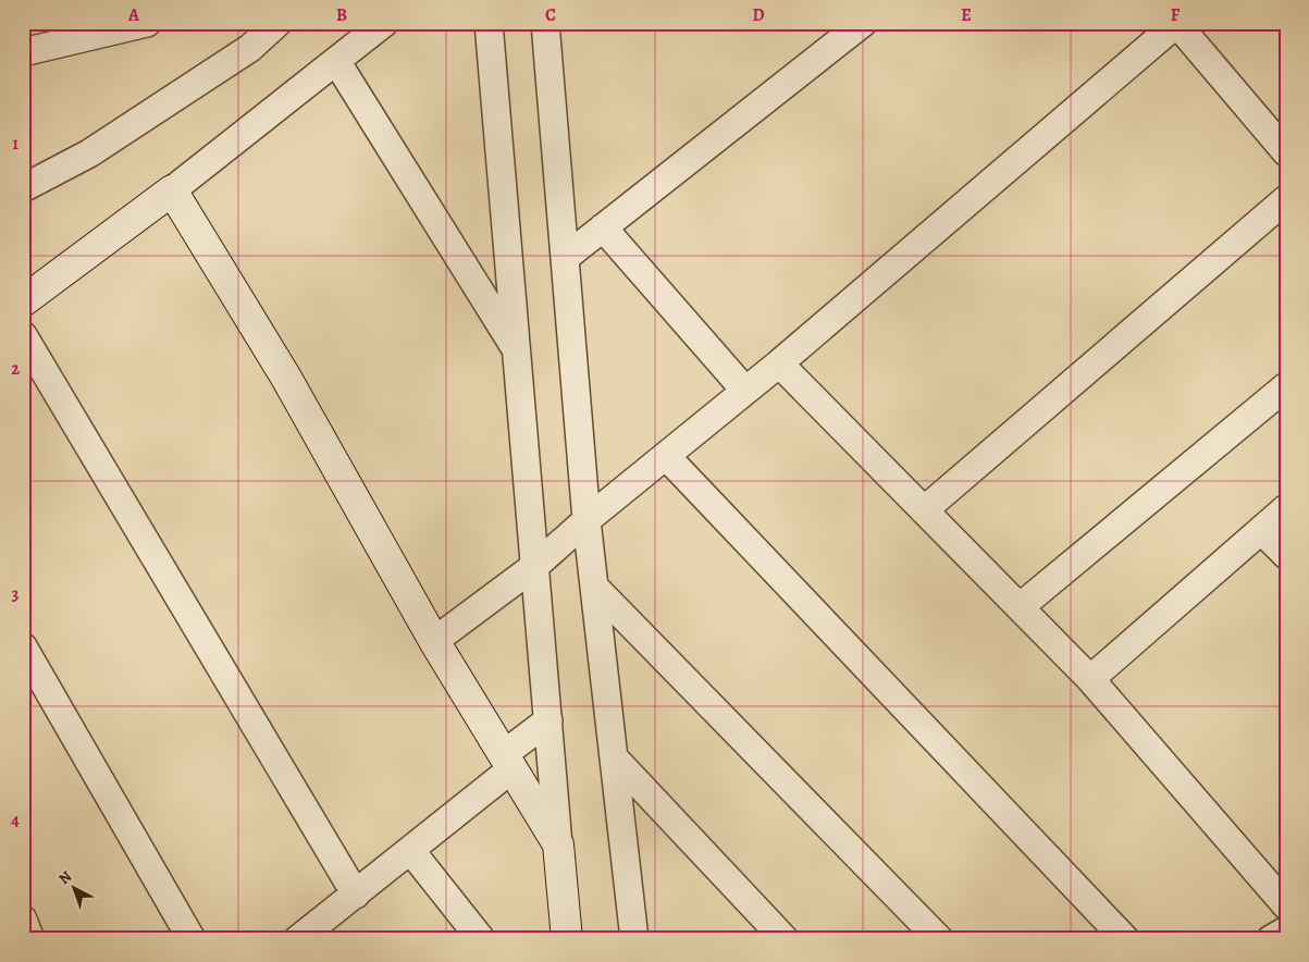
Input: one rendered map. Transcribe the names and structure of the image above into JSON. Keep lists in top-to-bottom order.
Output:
{
  "north": "top left",
  "grid": {
    "columns": [
      "A",
      "B",
      "C",
      "D",
      "E",
      "F"
    ],
    "rows": [
      "1",
      "2",
      "3",
      "4"
    ]
  }
}
